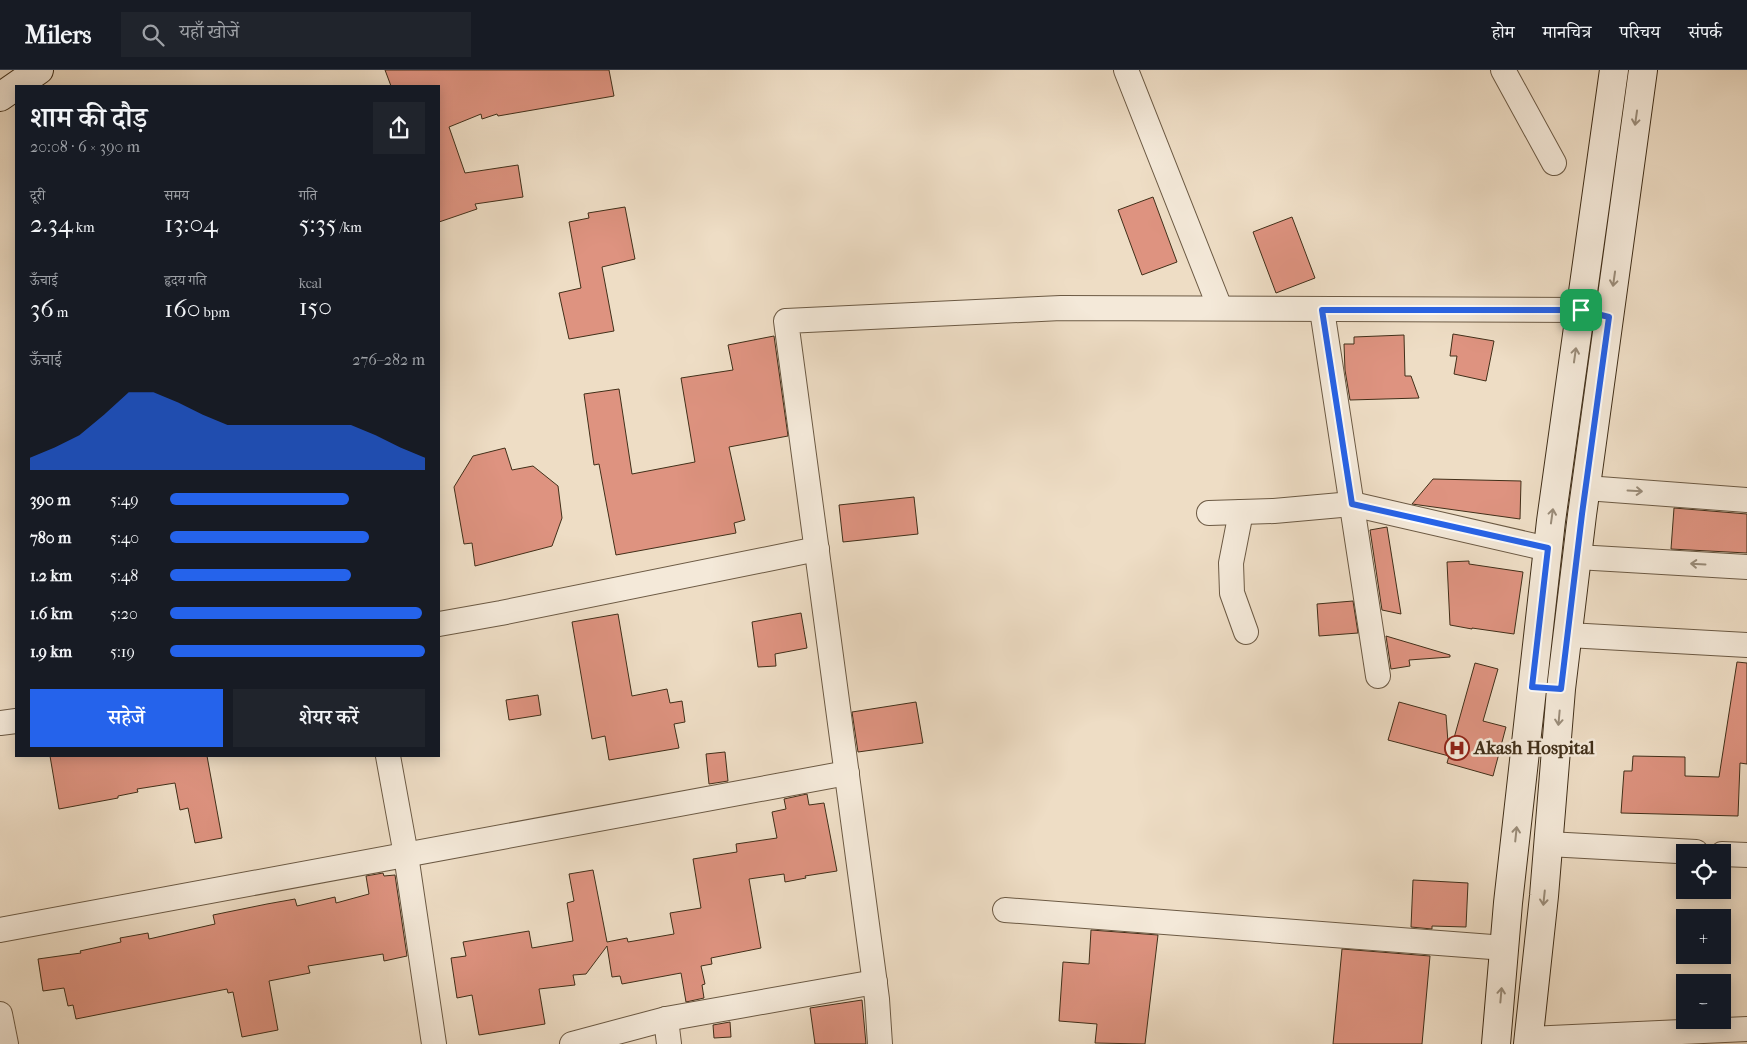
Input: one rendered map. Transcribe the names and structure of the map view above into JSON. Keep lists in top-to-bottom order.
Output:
{
  "places": {
    "hospital": ["Akash Hospital"]
  },
  "page": {
    "header": "Milers",
    "search": "यहाँ खोजें",
    "nav": [
      "होम",
      "मानचित्र",
      "परिचय",
      "संपर्क"
    ],
    "heading": ["शाम की दौड़", "20:08 · 6 × 390 m"],
    "stats": [
      ["दूरी", "2.34 km"],
      ["समय", "13:04"],
      ["गति", "5:35 /km"],
      ["ऊँचाई", "36 m"],
      ["हृदय गति", "160 bpm"],
      ["kcal", "150"]
    ],
    "chart": ["ऊँचाई", "276–282 m"],
    "list": [
      {
        "name": "390 m",
        "note": "5:49"
      },
      {
        "name": "780 m",
        "note": "5:40"
      },
      {
        "name": "1.2 km",
        "note": "5:48"
      },
      {
        "name": "1.6 km",
        "note": "5:20"
      },
      {
        "name": "1.9 km",
        "note": "5:19"
      }
    ],
    "buttons": ["सहेजें", "शेयर करें"],
    "map_buttons": ["+", "−"]
  }
}
